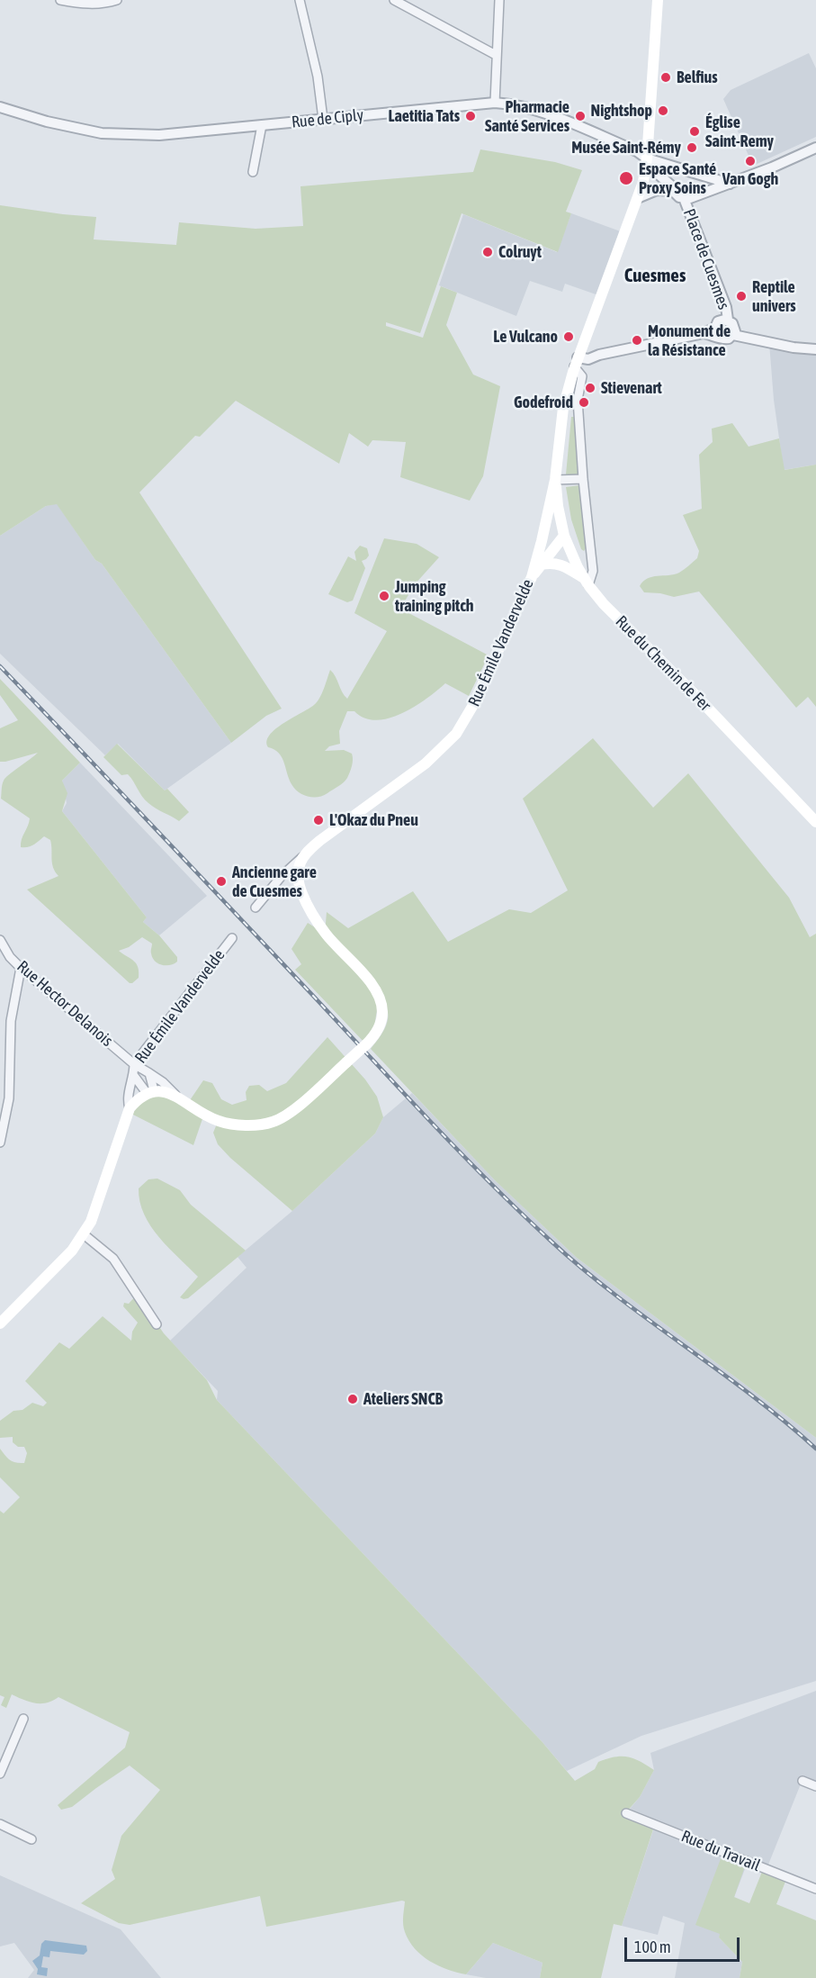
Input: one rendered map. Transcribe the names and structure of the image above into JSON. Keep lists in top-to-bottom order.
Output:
{
  "streets": {
    "main road": ["Rue Émile Vandervelde", "Rue du Chemin de Fer"],
    "street": [
      "Rue de Ciply",
      "Place de Cuesmes",
      "Rue Hector Delanois",
      "Rue du Travail"
    ]
  },
  "crossings": [
    ["Rue de Ciply", "Place de Cuesmes"],
    ["Place de Cuesmes", "Rue Émile Vandervelde"],
    ["Rue Émile Vandervelde", "Rue du Chemin de Fer"],
    ["Rue Émile Vandervelde", "Rue Hector Delanois"]
  ],
  "districts": ["Cuesmes"],
  "places": [
    "Belfius",
    "Nightshop",
    "Laetitia Tats",
    "Pharmacie Santé Services",
    "Église Saint-Remy",
    "Musée Saint-Rémy",
    "Van Gogh",
    "Espace Santé Proxy Soins",
    "Colruyt",
    "Reptile univers",
    "Le Vulcano",
    "Monument de la Résistance",
    "Stievenart",
    "Godefroid",
    "Jumping training pitch",
    "L'Okaz du Pneu",
    "Ancienne gare de Cuesmes",
    "Ateliers SNCB"
  ],
  "scale_bar": "100 m"
}
